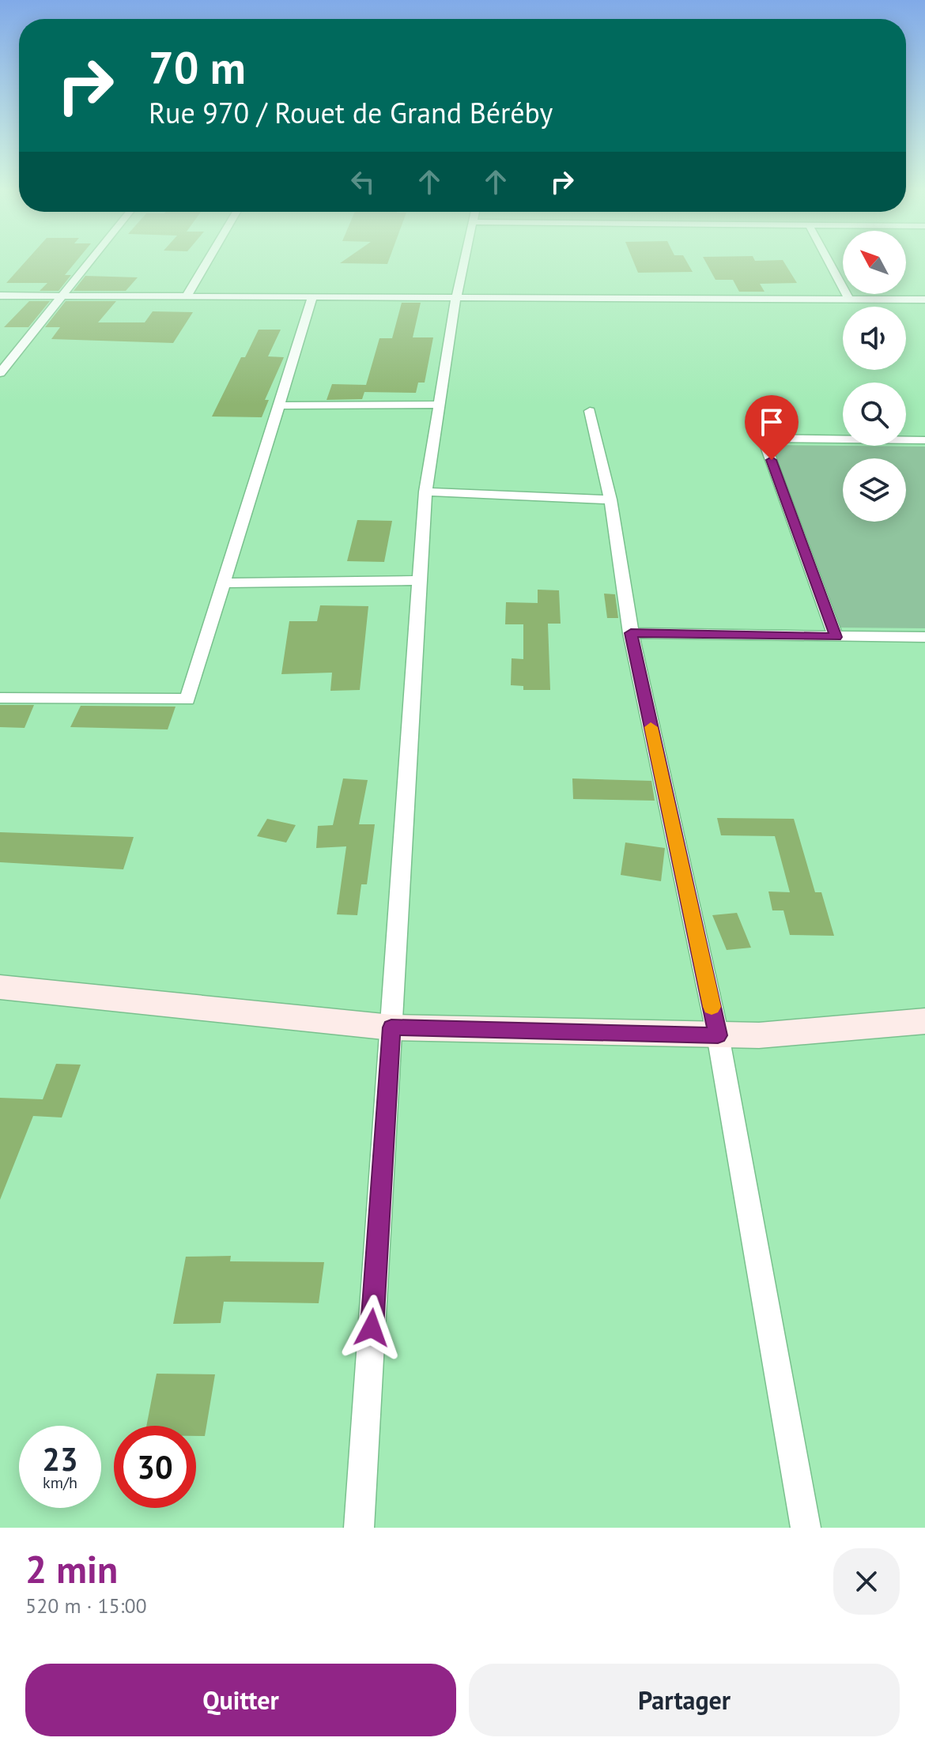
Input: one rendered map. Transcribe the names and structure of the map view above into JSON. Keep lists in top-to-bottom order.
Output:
{
  "north": "top left",
  "page": {
    "turn": ["70 m", "Rue 970 / Rouet de Grand Béréby"],
    "speed": "23 km/h",
    "limit": "30",
    "heading": ["2 min", "520 m · 15:00"],
    "buttons": ["Quitter", "Partager"]
  }
}
